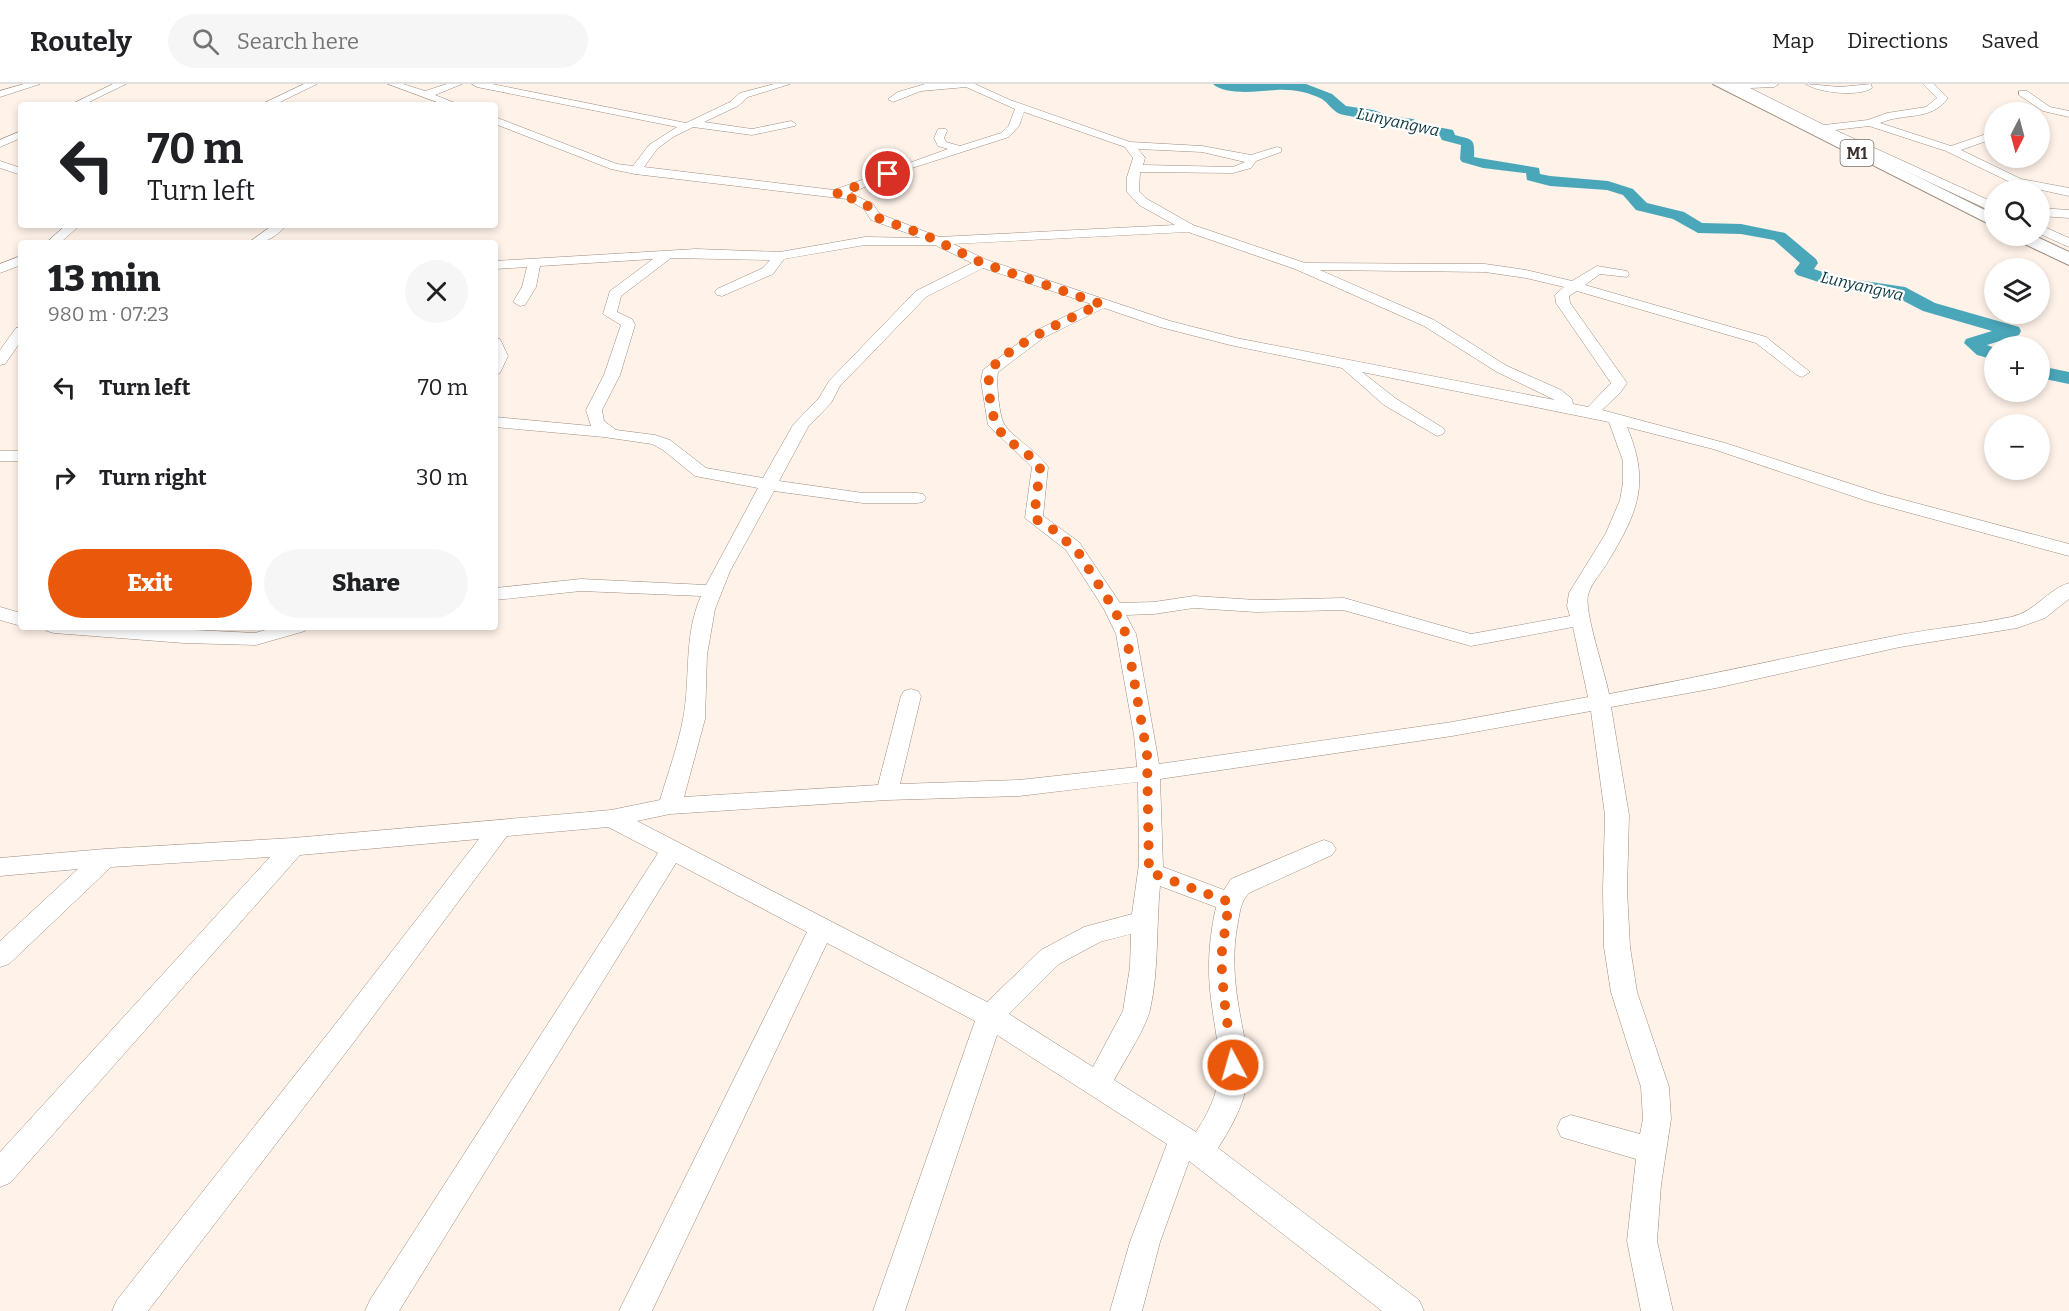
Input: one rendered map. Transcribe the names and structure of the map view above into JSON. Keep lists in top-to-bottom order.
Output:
{
  "streets": {
    "highway": ["M1"]
  },
  "water": ["Lunyangwa"],
  "north": "bottom",
  "page": {
    "header": "Routely",
    "search": "Search here",
    "nav": ["Map", "Directions", "Saved"],
    "map_buttons": ["+", "−"],
    "turn": ["70 m", "Turn left"],
    "heading": ["13 min", "980 m · 07:23"],
    "list": [
      {
        "name": "Turn left",
        "value": "70 m"
      },
      {
        "name": "Turn right",
        "value": "30 m"
      }
    ],
    "buttons": ["Exit", "Share"]
  }
}
